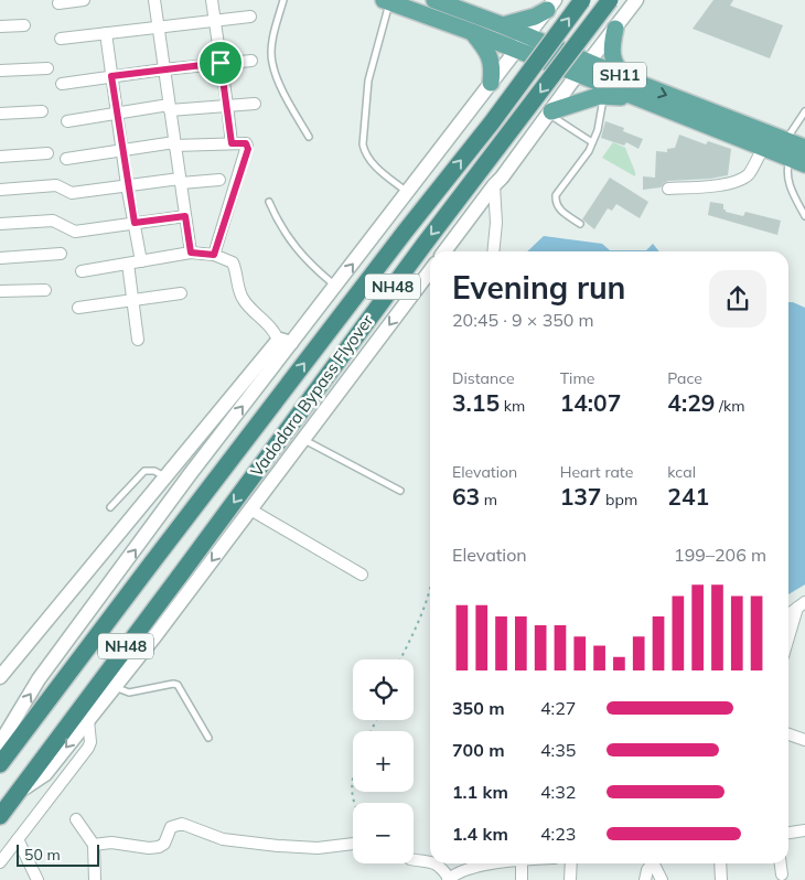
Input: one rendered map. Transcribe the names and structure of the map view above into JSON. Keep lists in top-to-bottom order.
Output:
{
  "streets": {
    "highway": ["NH48", "Vadodara Bypass Flyover"],
    "main road": ["SH11"]
  },
  "crossings": [
    ["NH48", "Vadodara Bypass Flyover"]
  ],
  "scale_bar": "50 m",
  "page": {
    "heading": ["Evening run", "20:45 · 9 × 350 m"],
    "stats": [
      ["Distance", "3.15 km"],
      ["Time", "14:07"],
      ["Pace", "4:29 /km"],
      ["Elevation", "63 m"],
      ["Heart rate", "137 bpm"],
      ["kcal", "241"]
    ],
    "chart": ["Elevation", "199–206 m"],
    "map_buttons": ["+", "−"],
    "list": [
      {
        "name": "350 m",
        "note": "4:27"
      },
      {
        "name": "700 m",
        "note": "4:35"
      },
      {
        "name": "1.1 km",
        "note": "4:32"
      },
      {
        "name": "1.4 km",
        "note": "4:23"
      }
    ],
    "scale": "50 m"
  }
}
